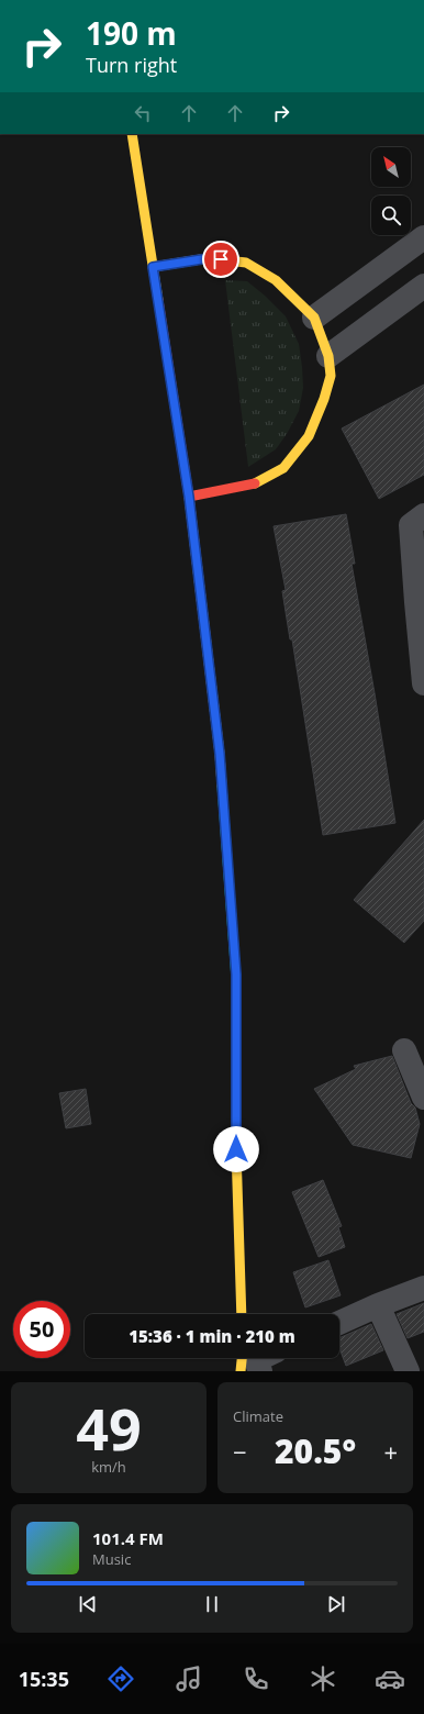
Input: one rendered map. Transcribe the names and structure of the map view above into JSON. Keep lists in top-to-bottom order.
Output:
{
  "north": "top left",
  "page": {
    "turn": ["190 m", "Turn right"],
    "limit": "50",
    "trip": "15:36 · 1 min · 210 m",
    "tile": [
      ["49", "km/h"],
      "Climate"
    ],
    "heat": ["−", "20.5°", "+"],
    "song": ["101.4 FM", "Music"],
    "tabs": "15:35"
  }
}
